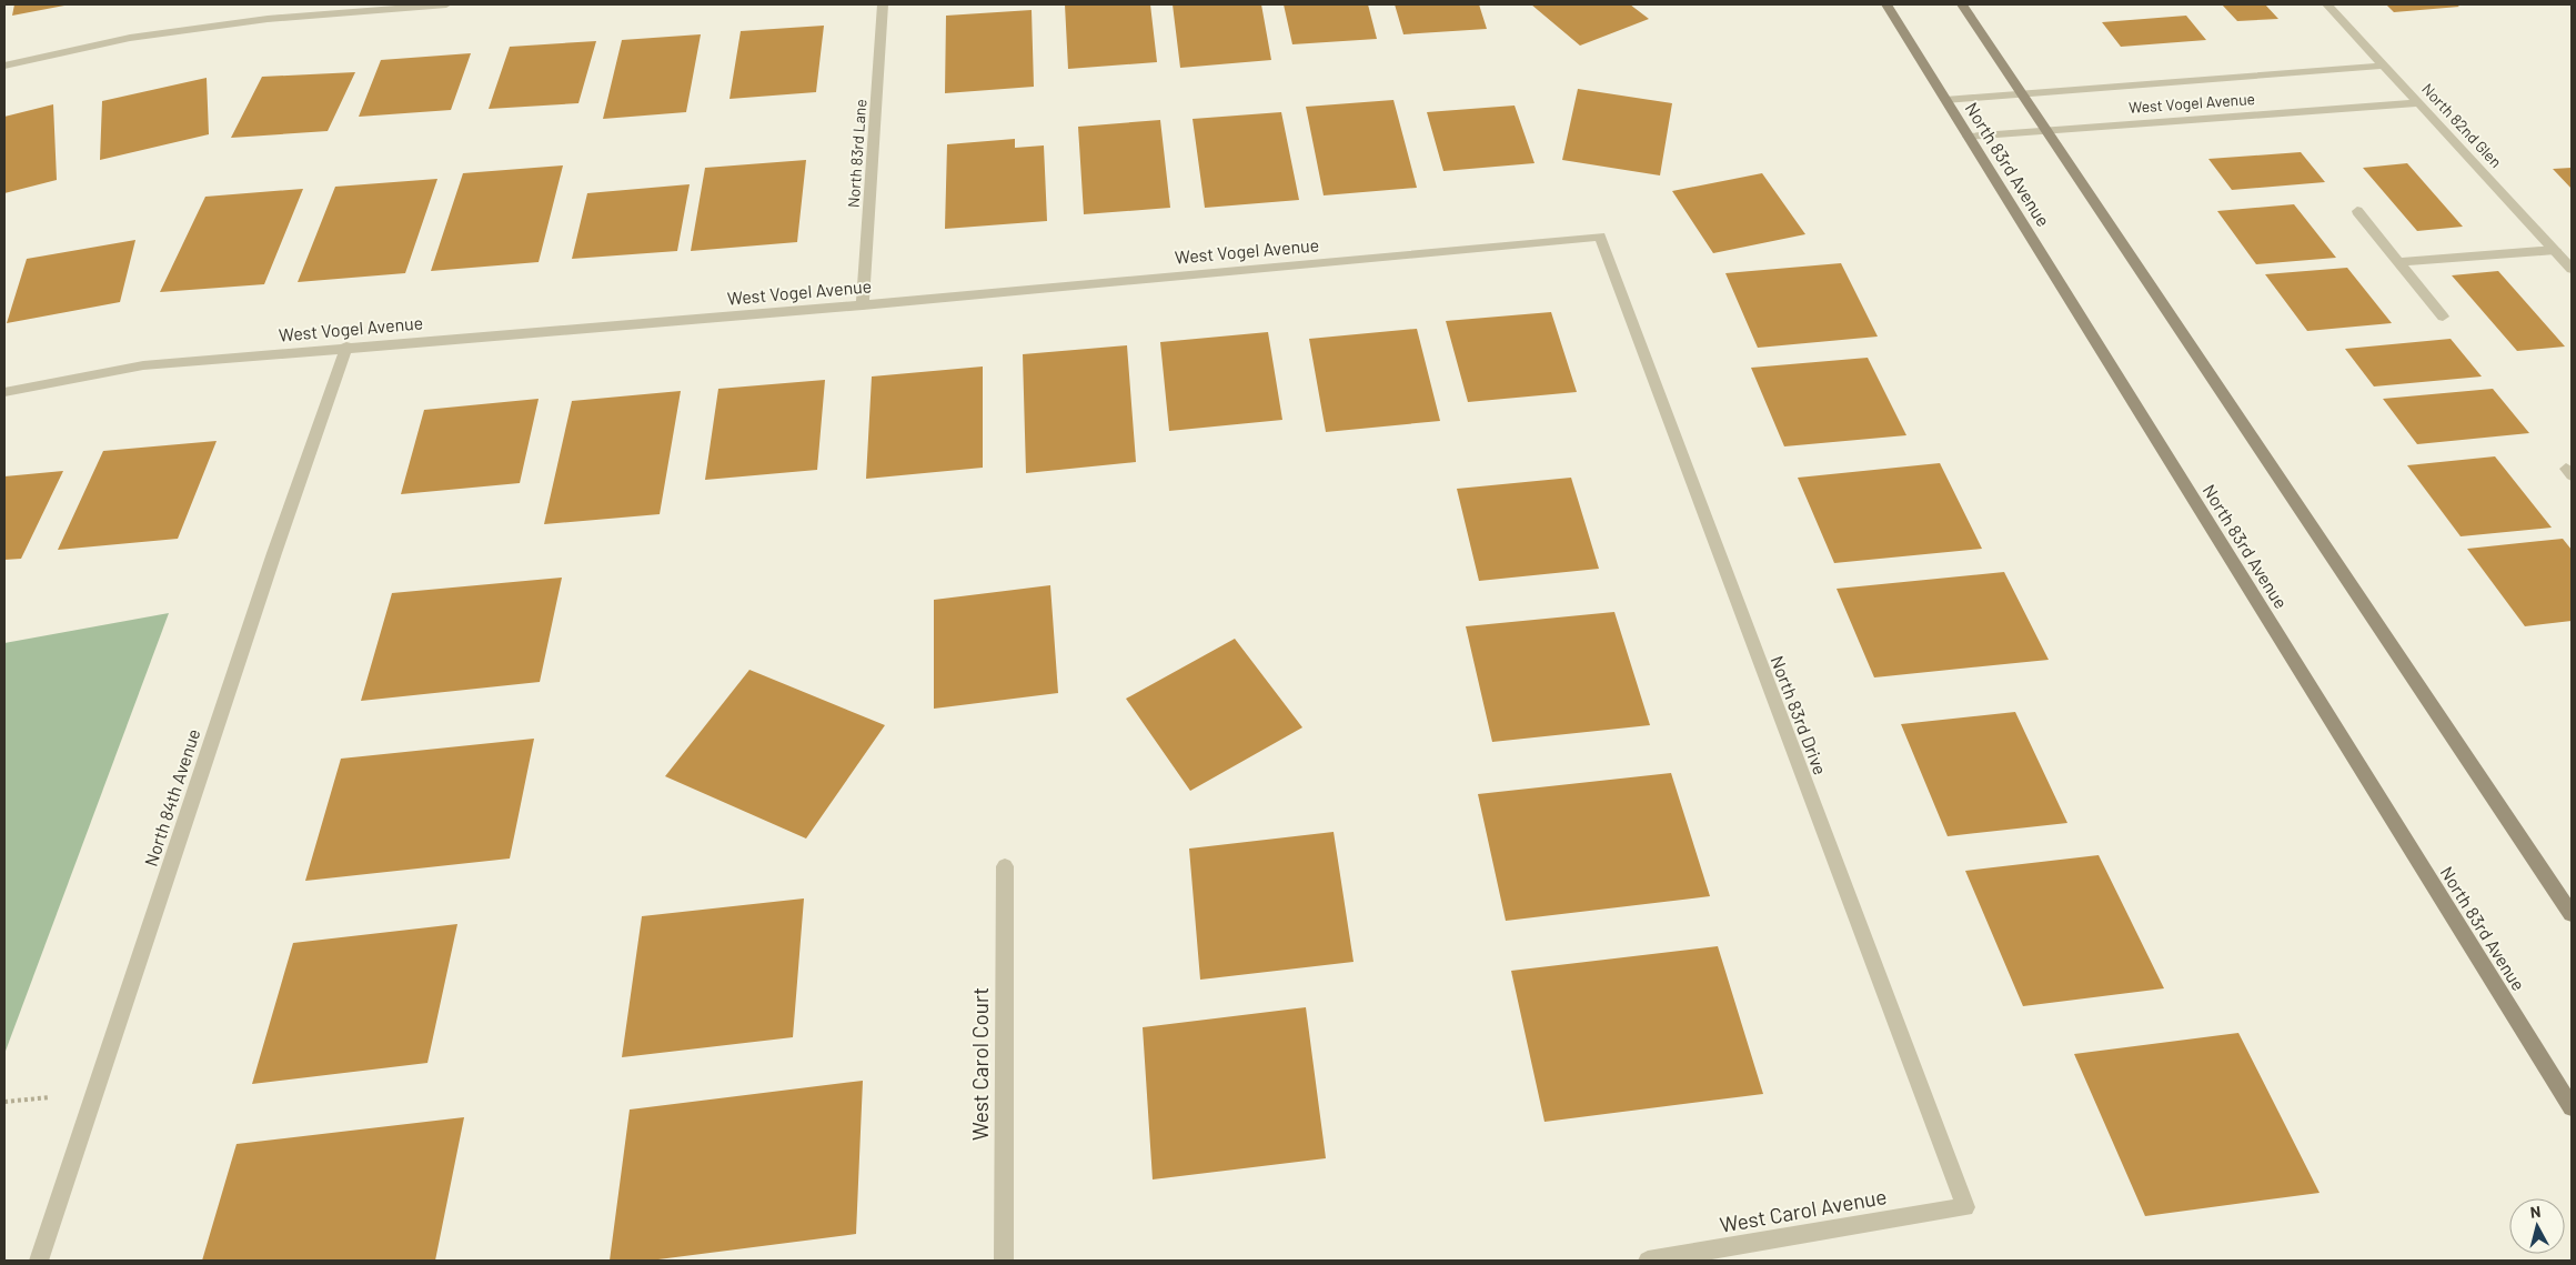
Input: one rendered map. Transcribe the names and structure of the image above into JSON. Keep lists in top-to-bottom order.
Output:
{
  "streets": {
    "main road": ["North 83rd Avenue"],
    "street": [
      "West Vogel Avenue",
      "North 82nd Glen",
      "North 83rd Lane",
      "North 83rd Drive",
      "North 84th Avenue",
      "West Carol Court",
      "West Carol Avenue"
    ]
  },
  "crossings": [
    ["West Vogel Avenue", "North 82nd Glen"],
    ["West Vogel Avenue", "North 83rd Lane"],
    ["West Vogel Avenue", "North 83rd Avenue"],
    ["West Vogel Avenue", "North 83rd Drive"],
    ["West Vogel Avenue", "North 84th Avenue"],
    ["North 83rd Drive", "West Carol Avenue"]
  ],
  "north": "top"
}
